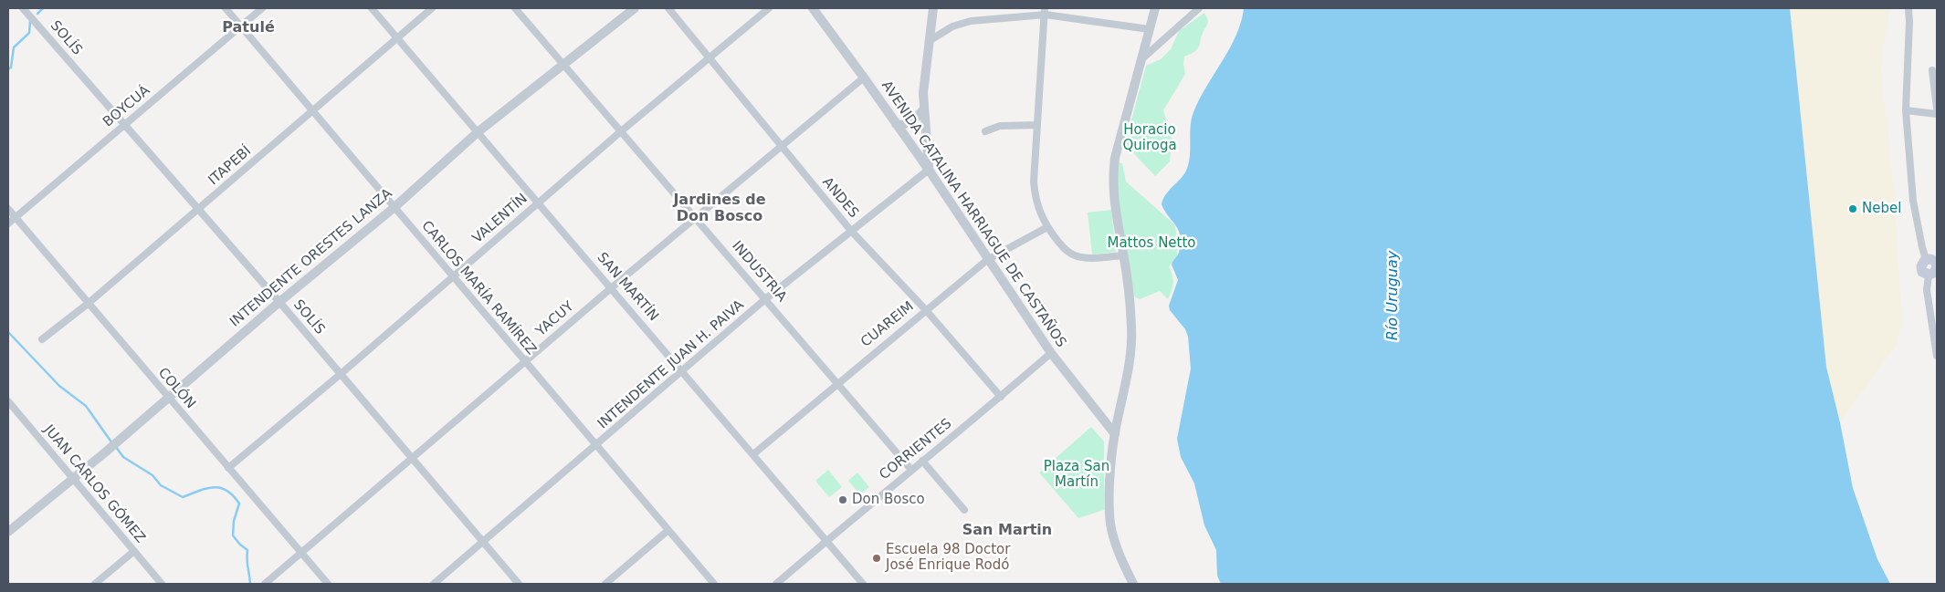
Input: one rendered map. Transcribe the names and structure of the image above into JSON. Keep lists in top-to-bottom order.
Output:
{
  "streets": {
    "street": [
      "SOLÍS",
      "BOYCUÁ",
      "ITAPEBÍ",
      "ANDES",
      "AVENIDA CATALINA HARRIAGUE DE CASTAÑOS",
      "VALENTÍN",
      "INTENDENTE ORESTES LANZA",
      "INDUSTRIA",
      "SAN MARTÍN",
      "CARLOS MARÍA RAMÍREZ",
      "YACUY",
      "CUAREIM",
      "INTENDENTE JUAN H. PAIVA",
      "COLÓN",
      "CORRIENTES",
      "JUAN CARLOS GÓMEZ"
    ]
  },
  "crossings": [
    ["SOLÍS", "BOYCUÁ"],
    ["SOLÍS", "ITAPEBÍ"],
    ["SOLÍS", "VALENTÍN"],
    ["SOLÍS", "INTENDENTE ORESTES LANZA"],
    ["SOLÍS", "YACUY"],
    ["SOLÍS", "INTENDENTE JUAN H. PAIVA"],
    ["BOYCUÁ", "CARLOS MARÍA RAMÍREZ"],
    ["BOYCUÁ", "COLÓN"],
    ["ITAPEBÍ", "SAN MARTÍN"],
    ["ITAPEBÍ", "CARLOS MARÍA RAMÍREZ"],
    ["ITAPEBÍ", "COLÓN"],
    ["ANDES", "VALENTÍN"],
    ["ANDES", "YACUY"],
    ["ANDES", "CUAREIM"],
    ["ANDES", "INTENDENTE JUAN H. PAIVA"],
    ["ANDES", "CORRIENTES"],
    ["AVENIDA CATALINA HARRIAGUE DE CASTAÑOS", "YACUY"],
    ["AVENIDA CATALINA HARRIAGUE DE CASTAÑOS", "CUAREIM"],
    ["AVENIDA CATALINA HARRIAGUE DE CASTAÑOS", "INTENDENTE JUAN H. PAIVA"],
    ["AVENIDA CATALINA HARRIAGUE DE CASTAÑOS", "CORRIENTES"],
    ["VALENTÍN", "INDUSTRIA"],
    ["VALENTÍN", "SAN MARTÍN"],
    ["VALENTÍN", "CARLOS MARÍA RAMÍREZ"],
    ["VALENTÍN", "COLÓN"],
    ["INTENDENTE ORESTES LANZA", "INDUSTRIA"],
    ["INTENDENTE ORESTES LANZA", "SAN MARTÍN"],
    ["INTENDENTE ORESTES LANZA", "CARLOS MARÍA RAMÍREZ"],
    ["INTENDENTE ORESTES LANZA", "COLÓN"],
    ["INTENDENTE ORESTES LANZA", "JUAN CARLOS GÓMEZ"],
    ["INDUSTRIA", "YACUY"],
    ["INDUSTRIA", "CUAREIM"],
    ["INDUSTRIA", "INTENDENTE JUAN H. PAIVA"],
    ["INDUSTRIA", "CORRIENTES"],
    ["SAN MARTÍN", "YACUY"],
    ["SAN MARTÍN", "CUAREIM"],
    ["SAN MARTÍN", "INTENDENTE JUAN H. PAIVA"],
    ["SAN MARTÍN", "CORRIENTES"],
    ["CARLOS MARÍA RAMÍREZ", "YACUY"],
    ["CARLOS MARÍA RAMÍREZ", "INTENDENTE JUAN H. PAIVA"],
    ["YACUY", "COLÓN"]
  ],
  "districts": ["Patulé", "Jardines de Don Bosco", "San Martin"],
  "water": ["Río Uruguay"],
  "parks": ["Horacio Quiroga", "Mattos Netto", "Plaza San Martín"],
  "places": ["Nebel", "Don Bosco", "Escuela 98 Doctor José Enrique Rodó"]
}
